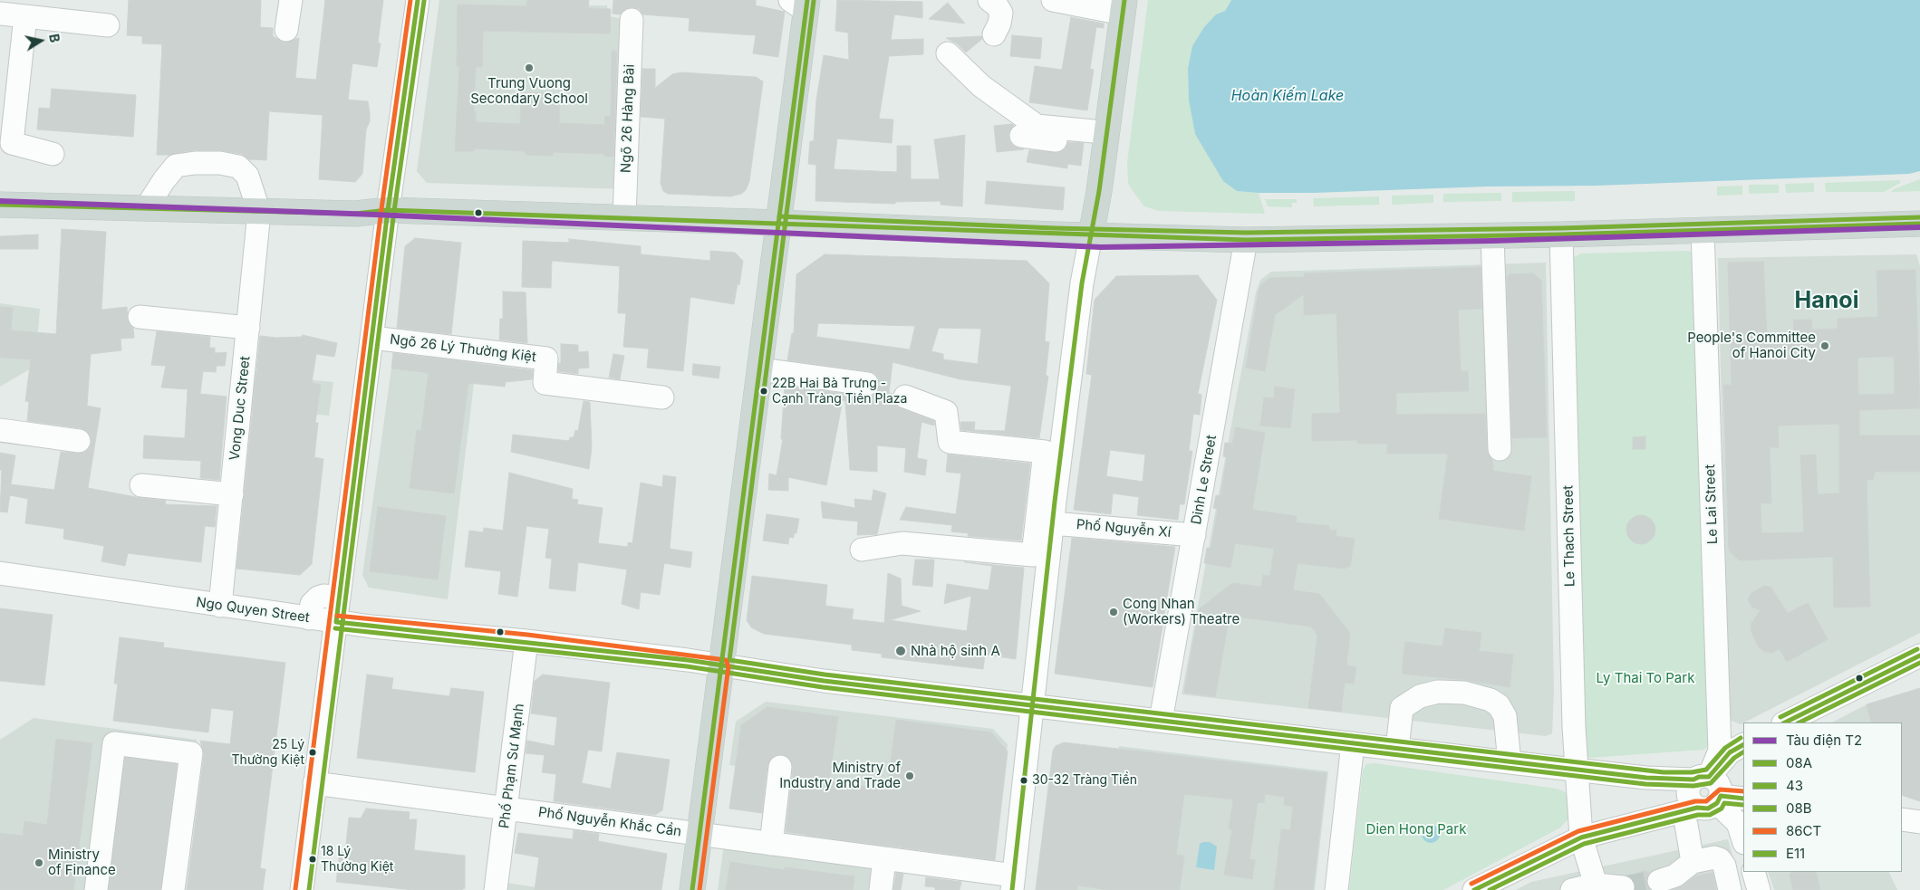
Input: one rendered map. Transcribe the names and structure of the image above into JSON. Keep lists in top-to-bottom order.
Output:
{
  "streets": {
    "street": [
      "Ngõ 26 Hàng Bài",
      "Ngõ 26 Lý Thường Kiệt",
      "Vong Duc Street",
      "Dinh Le Street",
      "Le Lai Street",
      "Phố Nguyễn Xí",
      "Le Thach Street",
      "Ngo Quyen Street",
      "Phố Phạm Sư Mạnh",
      "Phố Nguyễn Khắc Cần"
    ]
  },
  "crossings": [
    ["Vong Duc Street", "Ngo Quyen Street"],
    ["Dinh Le Street", "Phố Nguyễn Xí"],
    ["Dinh Le Street", "Ngo Quyen Street"],
    ["Le Lai Street", "Ngo Quyen Street"],
    ["Le Thach Street", "Ngo Quyen Street"],
    ["Ngo Quyen Street", "Phố Phạm Sư Mạnh"],
    ["Phố Phạm Sư Mạnh", "Phố Nguyễn Khắc Cần"]
  ],
  "districts": ["Hanoi"],
  "water": ["Hoàn Kiếm Lake"],
  "parks": ["Ly Thai To Park", "Dien Hong Park"],
  "places": [
    "Trung Vuong Secondary School",
    "People's Committee of Hanoi City",
    "22B Hai Bà Trưng - Cạnh Tràng Tiền Plaza",
    "Cong Nhan (Workers) Theatre",
    "Nhà hộ sinh A",
    "25 Lý Thường Kiệt",
    "Ministry of Industry and Trade",
    "30-32 Tràng Tiền",
    "18 Lý Thường Kiệt",
    "Ministry of Finance"
  ],
  "lines": [
    "transit line 08A",
    "transit line 86CT",
    "transit line E11",
    "transit line 43",
    "transit line 08B",
    "metro line T2"
  ],
  "legend": [
    "Tàu điện T2",
    "08A",
    "43",
    "08B",
    "86CT",
    "E11"
  ],
  "north": "right"
}
